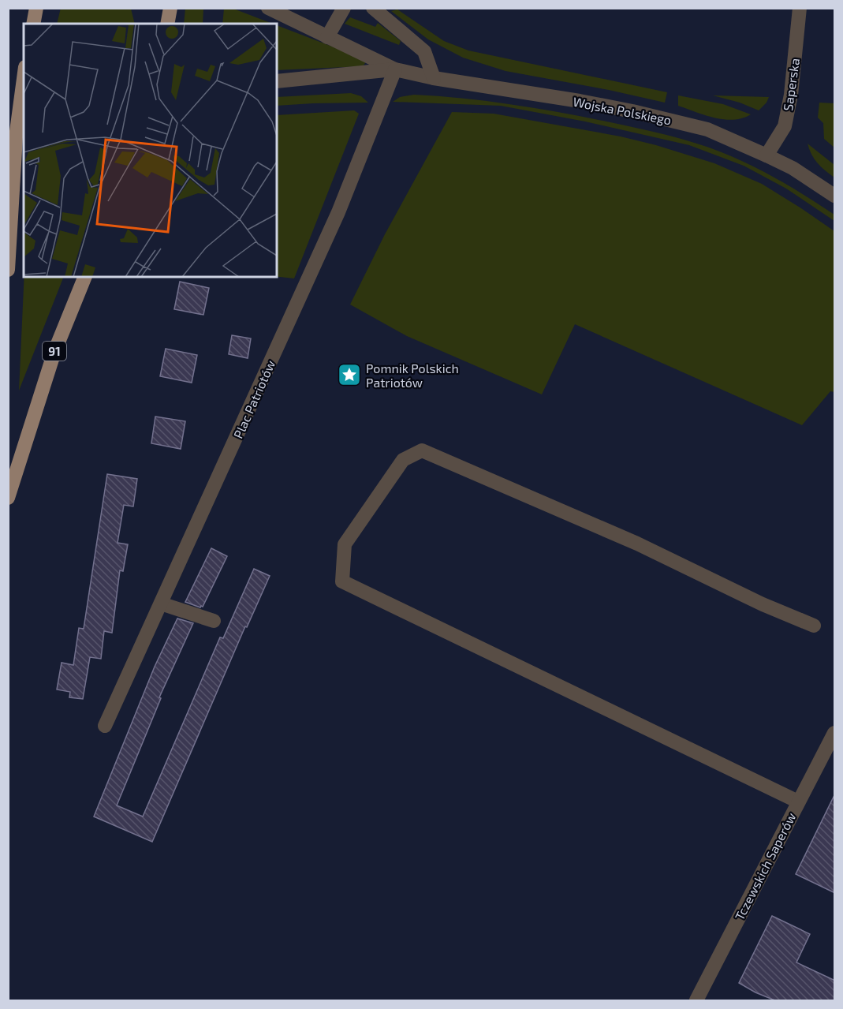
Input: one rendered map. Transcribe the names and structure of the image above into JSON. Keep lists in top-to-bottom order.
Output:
{
  "streets": {
    "main road": ["91"],
    "street": [
      "Saperska",
      "Wojska Polskiego",
      "Plac Patriotów",
      "Tczewskich Saperów"
    ]
  },
  "crossings": [
    ["Saperska", "Wojska Polskiego"],
    ["Wojska Polskiego", "Plac Patriotów"]
  ],
  "places": {
    "place": ["Pomnik Polskich Patriotów"]
  }
}
